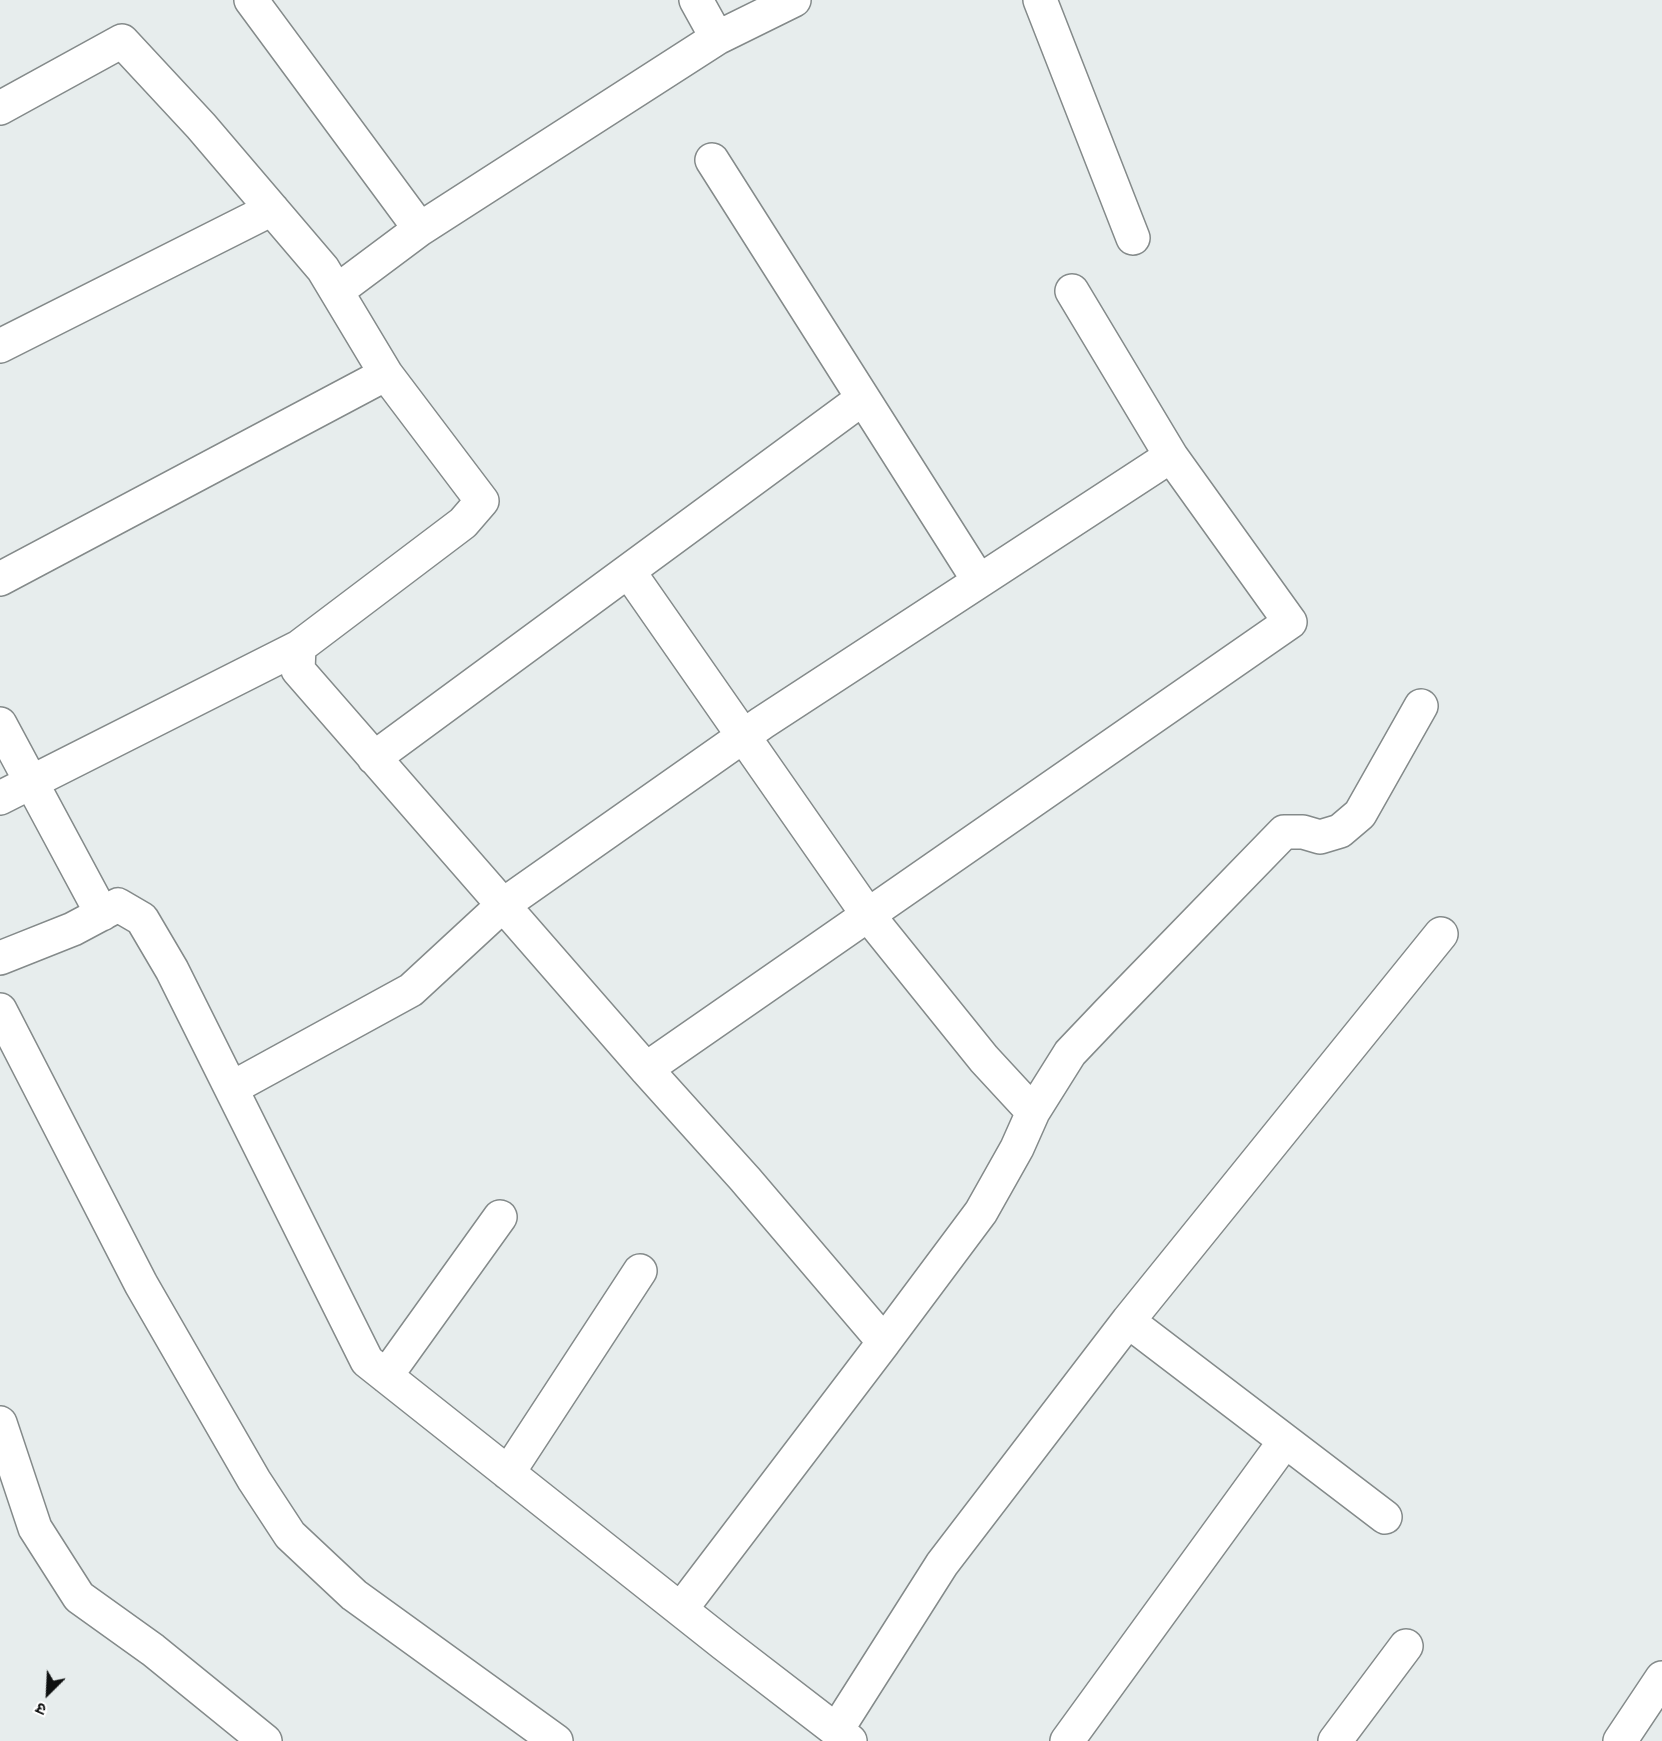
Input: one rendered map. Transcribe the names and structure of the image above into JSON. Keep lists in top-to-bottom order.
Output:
{
  "north": "bottom left"
}
